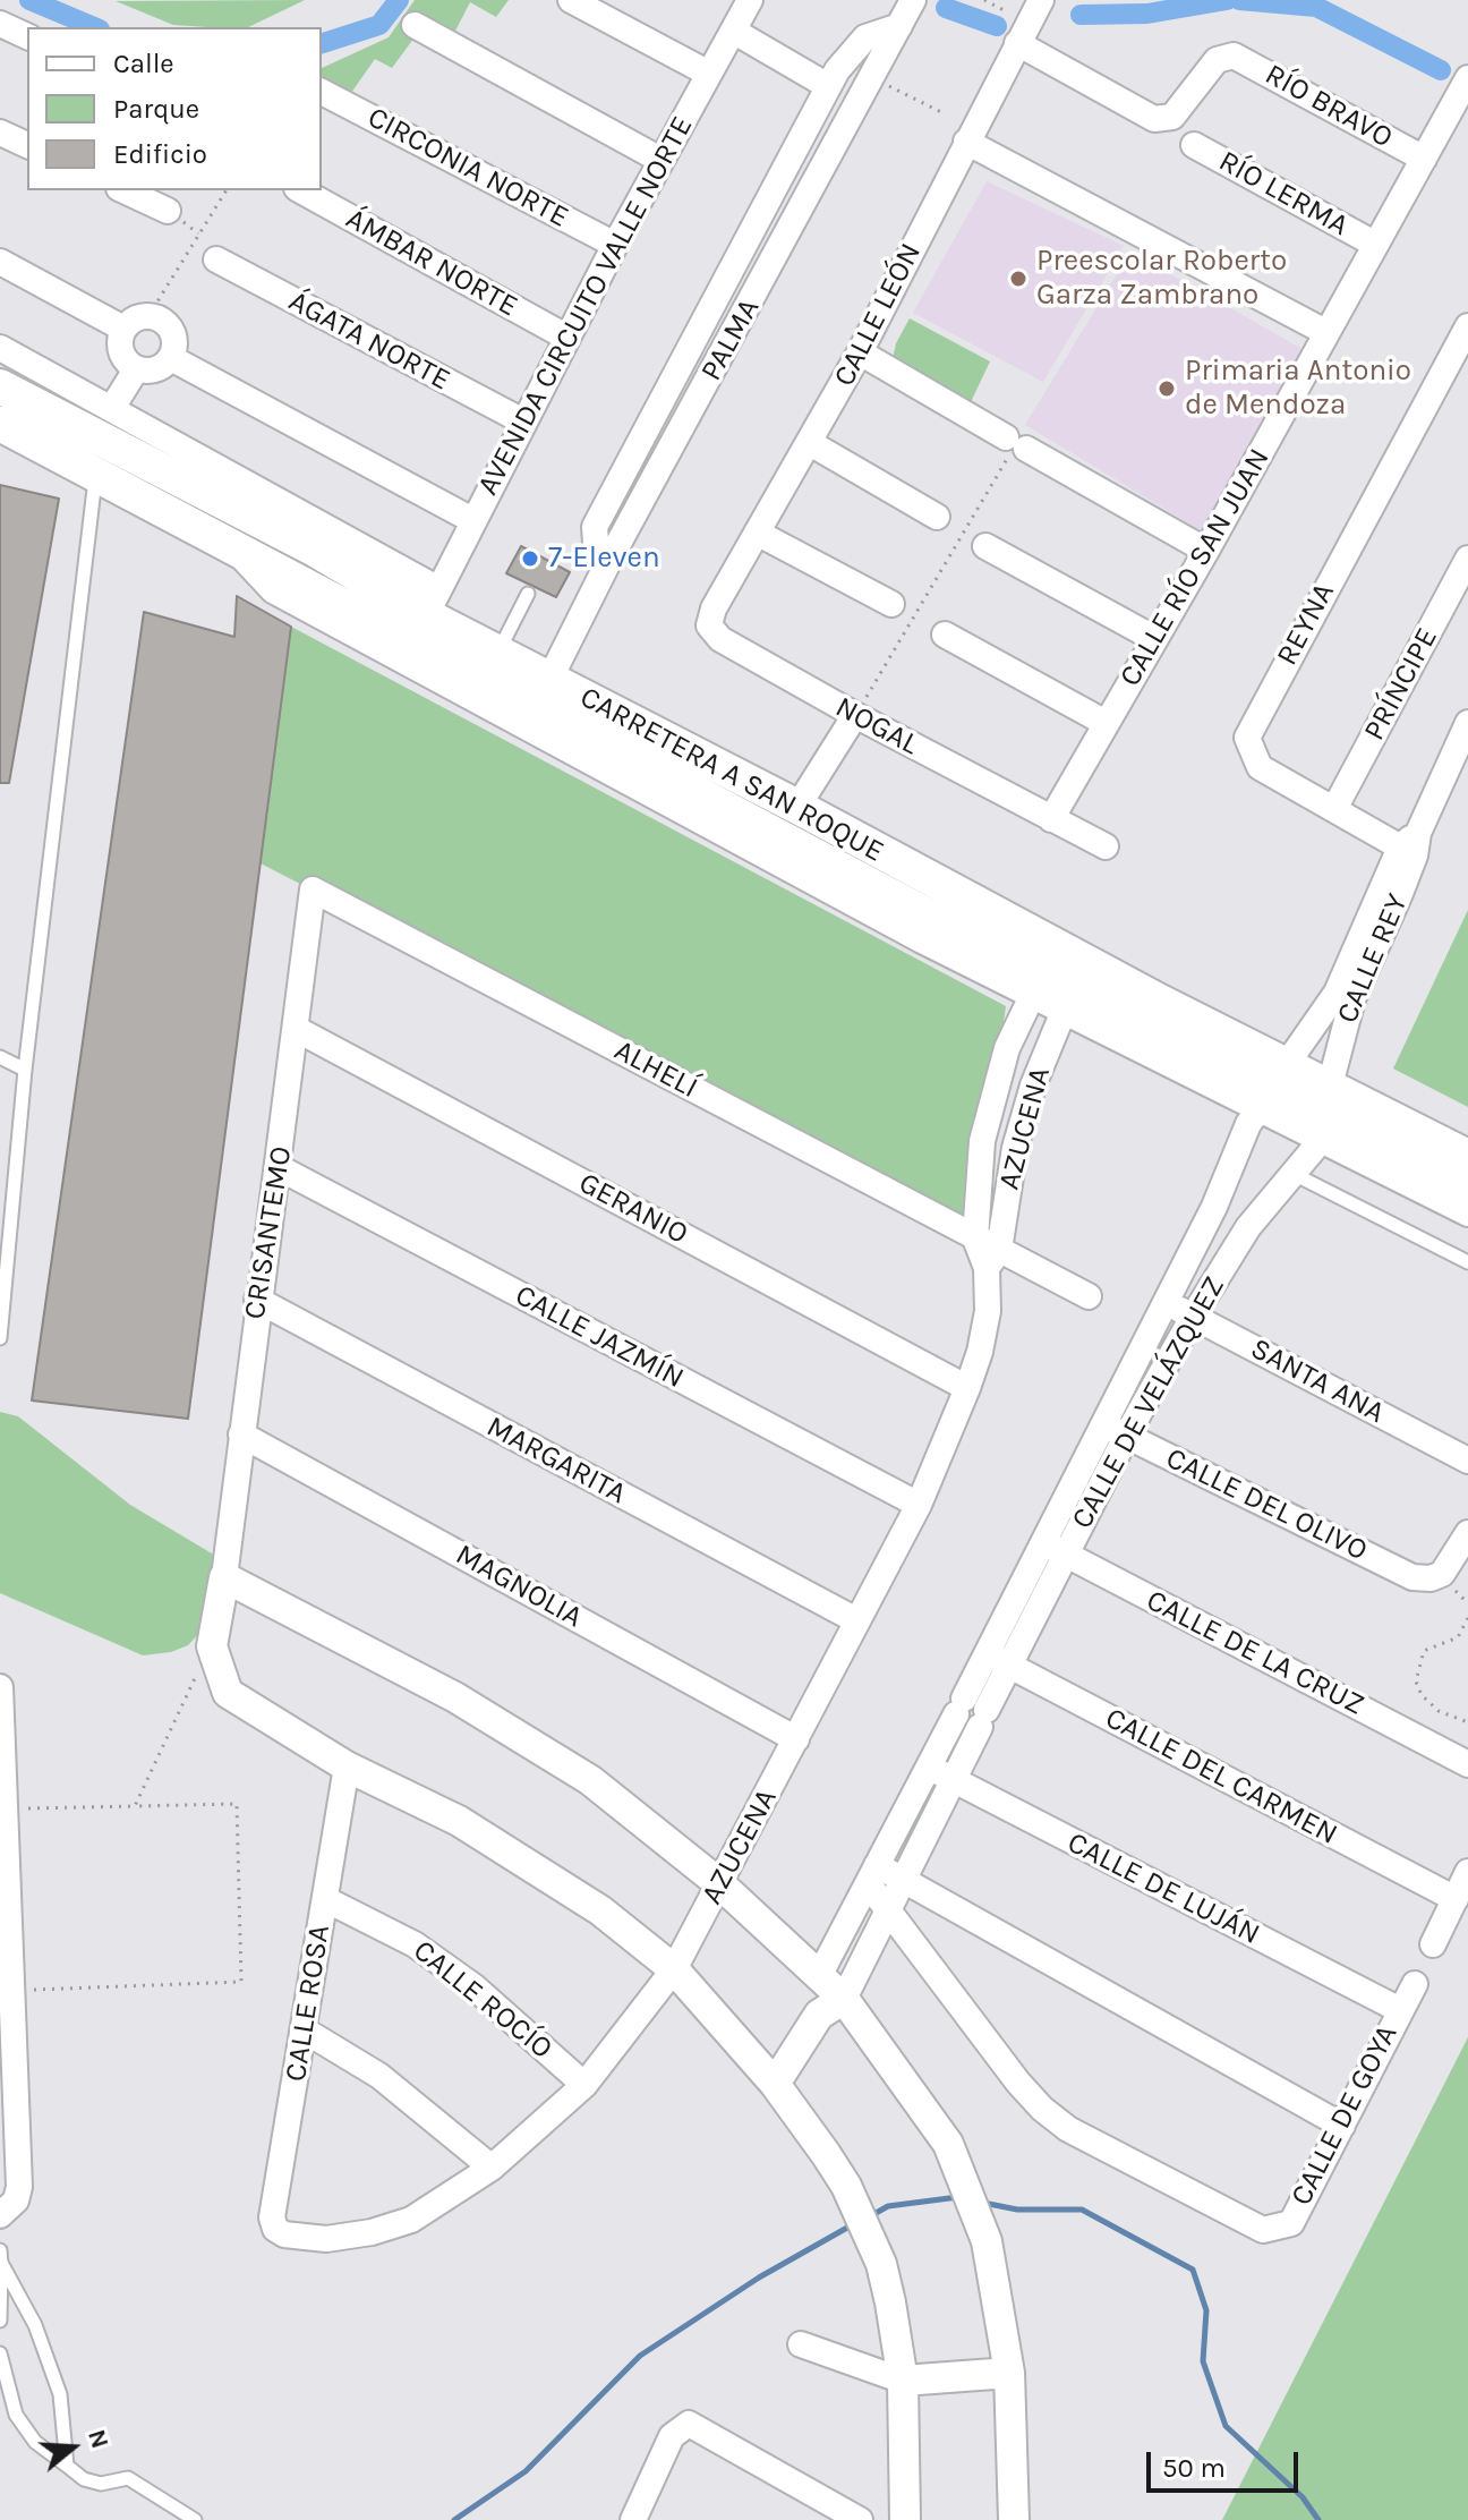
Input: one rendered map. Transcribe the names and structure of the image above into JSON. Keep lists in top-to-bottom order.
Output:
{
  "streets": {
    "main road": ["CARRETERA A SAN ROQUE"],
    "street": [
      "RÍO BRAVO",
      "CIRCONIA NORTE",
      "RÍO LERMA",
      "ÁMBAR NORTE",
      "AVENIDA CIRCUITO VALLE NORTE",
      "CALLE LEÓN",
      "PALMA",
      "ÁGATA NORTE",
      "CALLE RÍO SAN JUAN",
      "REYNA",
      "PRÍNCIPE",
      "NOGAL",
      "CALLE REY",
      "ALHELÍ",
      "AZUCENA",
      "GERANIO",
      "CRISANTEMO",
      "CALLE JAZMÍN",
      "SANTA ANA",
      "CALLE DE VELÁZQUEZ",
      "MARGARITA",
      "CALLE DEL OLIVO",
      "MAGNOLIA",
      "CALLE DE LA CRUZ",
      "CALLE DEL CARMEN",
      "CALLE DE LUJÁN",
      "CALLE ROCÍO",
      "CALLE ROSA",
      "CALLE DE GOYA"
    ]
  },
  "crossings": [
    ["RÍO BRAVO", "CALLE LEÓN"],
    ["RÍO BRAVO", "CALLE RÍO SAN JUAN"],
    ["CIRCONIA NORTE", "AVENIDA CIRCUITO VALLE NORTE"],
    ["RÍO LERMA", "CALLE RÍO SAN JUAN"],
    ["ÁMBAR NORTE", "AVENIDA CIRCUITO VALLE NORTE"],
    ["AVENIDA CIRCUITO VALLE NORTE", "ÁGATA NORTE"],
    ["AVENIDA CIRCUITO VALLE NORTE", "CARRETERA A SAN ROQUE"],
    ["CALLE LEÓN", "NOGAL"],
    ["PALMA", "CARRETERA A SAN ROQUE"],
    ["CALLE RÍO SAN JUAN", "NOGAL"],
    ["REYNA", "PRÍNCIPE"],
    ["REYNA", "CALLE REY"],
    ["CARRETERA A SAN ROQUE", "CALLE REY"],
    ["CARRETERA A SAN ROQUE", "AZUCENA"],
    ["CARRETERA A SAN ROQUE", "CALLE DE VELÁZQUEZ"],
    ["CALLE REY", "CALLE DE VELÁZQUEZ"],
    ["ALHELÍ", "AZUCENA"],
    ["ALHELÍ", "CRISANTEMO"],
    ["AZUCENA", "GERANIO"],
    ["AZUCENA", "CALLE JAZMÍN"],
    ["AZUCENA", "MARGARITA"],
    ["AZUCENA", "MAGNOLIA"],
    ["AZUCENA", "CALLE ROCÍO"],
    ["AZUCENA", "CALLE ROSA"],
    ["GERANIO", "CRISANTEMO"],
    ["CRISANTEMO", "CALLE JAZMÍN"],
    ["CRISANTEMO", "MARGARITA"],
    ["CRISANTEMO", "MAGNOLIA"],
    ["SANTA ANA", "CALLE DE VELÁZQUEZ"],
    ["CALLE DE VELÁZQUEZ", "CALLE DEL OLIVO"],
    ["CALLE DE VELÁZQUEZ", "CALLE DE LA CRUZ"],
    ["CALLE DE VELÁZQUEZ", "CALLE DEL CARMEN"],
    ["CALLE DE VELÁZQUEZ", "CALLE DE LUJÁN"],
    ["CALLE DE VELÁZQUEZ", "CALLE DE GOYA"],
    ["CALLE DE LUJÁN", "CALLE DE GOYA"],
    ["CALLE ROCÍO", "CALLE ROSA"]
  ],
  "places": ["Preescolar Roberto Garza Zambrano", "Primaria Antonio de Mendoza", "7-Eleven"],
  "legend": ["Calle", "Parque", "Edificio"],
  "scale_bar": "50 m",
  "north": "right"
}
